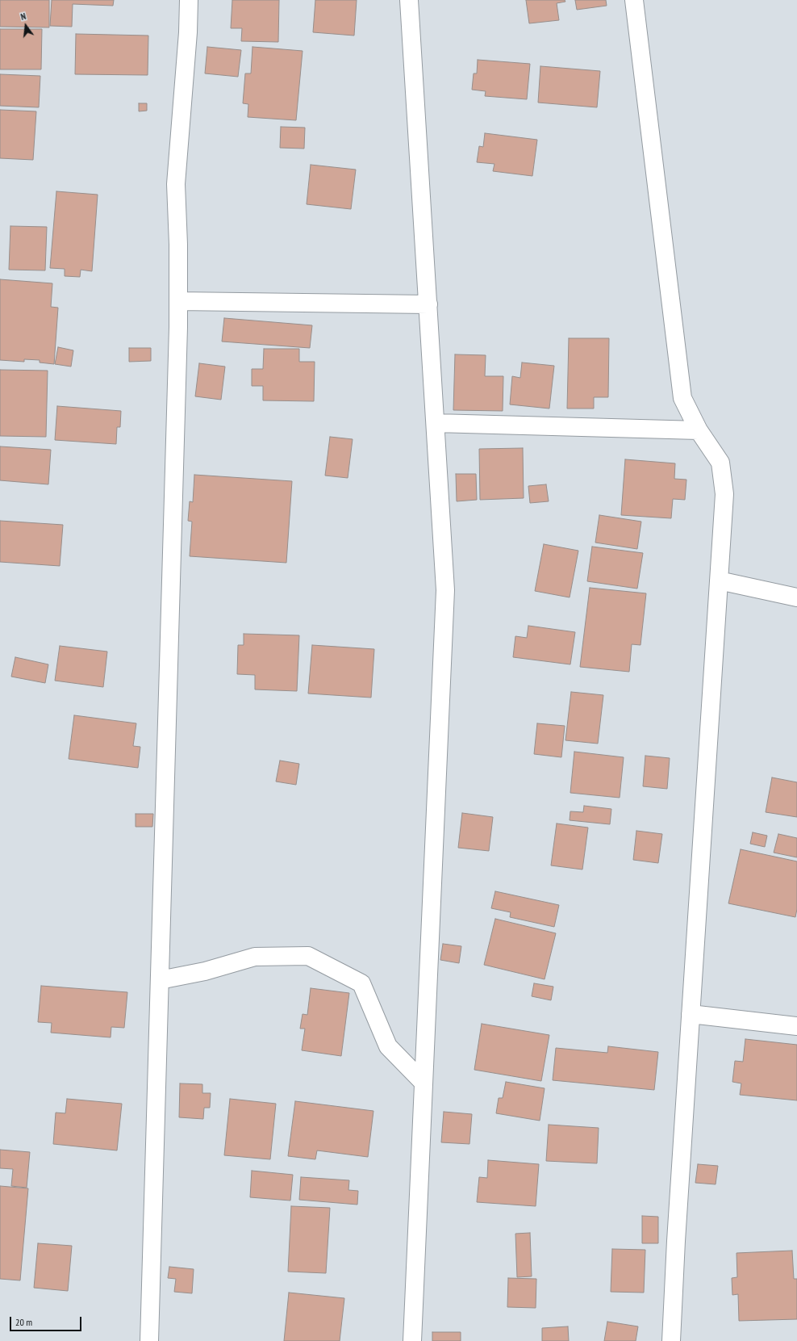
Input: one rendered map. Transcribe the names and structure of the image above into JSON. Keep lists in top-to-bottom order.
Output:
{
  "scale_bar": "20 m",
  "north": "top"
}
